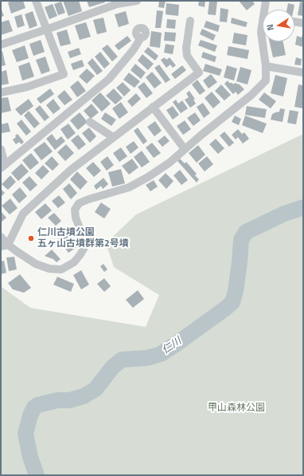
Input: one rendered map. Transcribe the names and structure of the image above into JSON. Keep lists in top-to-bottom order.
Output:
{
  "water": ["仁川"],
  "parks": ["甲山森林公園"],
  "places": ["仁川古墳公園 五ヶ山古墳群第2号墳"],
  "north": "left"
}
